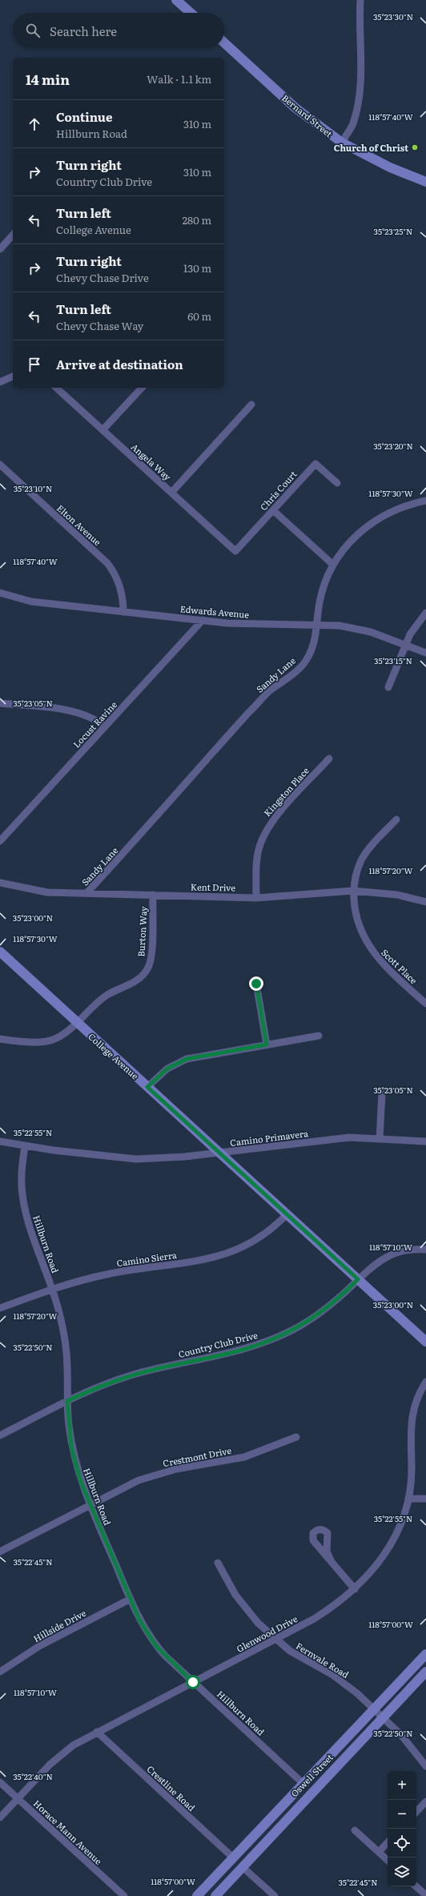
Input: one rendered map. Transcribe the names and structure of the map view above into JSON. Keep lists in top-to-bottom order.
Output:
{
  "streets": {
    "street": [
      "Bernard Street",
      "Angela Way",
      "Chris Court",
      "Elton Avenue",
      "Edwards Avenue",
      "Sandy Lane",
      "Locust Ravine",
      "Kingston Place",
      "Kent Drive",
      "Burton Way",
      "Scott Place",
      "College Avenue",
      "Camino Primavera",
      "Hillburn Road",
      "Camino Sierra",
      "Country Club Drive",
      "Crestmont Drive",
      "Hillside Drive",
      "Glenwood Drive",
      "Fernvale Road",
      "Oswell Street",
      "Crestline Road",
      "Horace Mann Avenue"
    ]
  },
  "crossings": [
    ["Angela Way", "Chris Court"],
    ["Elton Avenue", "Edwards Avenue"],
    ["Edwards Avenue", "Sandy Lane"],
    ["Edwards Avenue", "Locust Ravine"],
    ["Sandy Lane", "Kent Drive"],
    ["Kingston Place", "Kent Drive"],
    ["Kent Drive", "Burton Way"],
    ["Kent Drive", "Scott Place"],
    ["Burton Way", "College Avenue"],
    ["College Avenue", "Camino Primavera"],
    ["College Avenue", "Camino Sierra"],
    ["College Avenue", "Country Club Drive"],
    ["Camino Primavera", "Hillburn Road"],
    ["Hillburn Road", "Camino Sierra"],
    ["Hillburn Road", "Country Club Drive"],
    ["Hillburn Road", "Crestmont Drive"],
    ["Hillburn Road", "Hillside Drive"],
    ["Hillburn Road", "Glenwood Drive"],
    ["Hillburn Road", "Oswell Street"],
    ["Glenwood Drive", "Fernvale Road"],
    ["Glenwood Drive", "Crestline Road"],
    ["Glenwood Drive", "Horace Mann Avenue"],
    ["Fernvale Road", "Oswell Street"],
    ["Oswell Street", "Crestline Road"]
  ],
  "places": ["Church of Christ"],
  "page": {
    "search": "Search here",
    "heading": ["14 min", "Walk · 1.1 km"],
    "list": [
      ["Continue", "Hillburn Road", "310 m"],
      ["Turn right", "Country Club Drive", "310 m"],
      ["Turn left", "College Avenue", "280 m"],
      ["Turn right", "Chevy Chase Drive", "130 m"],
      ["Turn left", "Chevy Chase Way", "60 m"],
      "Arrive at destination"
    ],
    "map_buttons": ["+", "−"]
  },
  "coordinates": [
    "35°23'30\"N",
    "118°57'40\"W",
    "35°23'25\"N",
    "35°23'20\"N",
    "35°23'10\"N",
    "118°57'30\"W",
    "35°23'15\"N",
    "35°23'05\"N",
    "118°57'20\"W",
    "35°23'00\"N",
    "35°22'55\"N",
    "118°57'10\"W",
    "35°22'50\"N",
    "35°22'45\"N",
    "118°57'00\"W",
    "35°22'40\"N"
  ]
}
